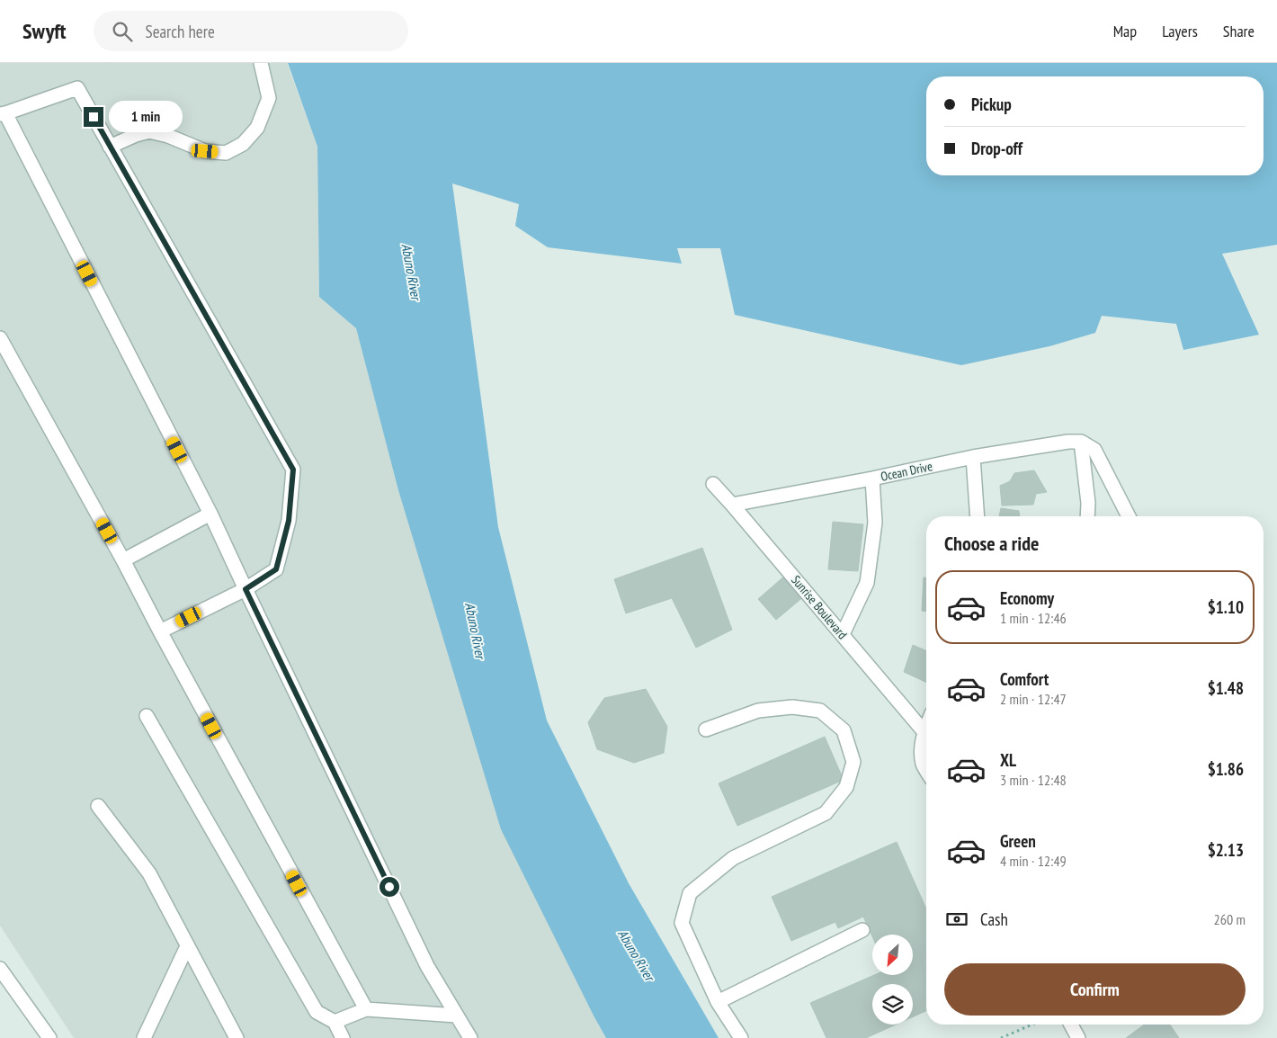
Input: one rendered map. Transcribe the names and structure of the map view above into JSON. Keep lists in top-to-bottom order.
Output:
{
  "streets": {
    "street": ["Ocean Drive", "Sunrise Boulevard"]
  },
  "crossings": [
    ["Ocean Drive", "Sunrise Boulevard"]
  ],
  "water": ["Abuno River"],
  "north": "bottom left",
  "page": {
    "header": "Swyft",
    "search": "Search here",
    "nav": ["Map", "Layers", "Share"],
    "banner": ["Pickup", "Drop-off"],
    "bubble": "1 min",
    "heading": "Choose a ride",
    "list": [
      {
        "name": "Economy",
        "note": "1 min · 12:46",
        "value": "$1.10"
      },
      {
        "name": "Comfort",
        "note": "2 min · 12:47",
        "value": "$1.48"
      },
      {
        "name": "XL",
        "note": "3 min · 12:48",
        "value": "$1.86"
      },
      {
        "name": "Green",
        "note": "4 min · 12:49",
        "value": "$2.13"
      }
    ],
    "pay": ["Cash", "260 m"],
    "buttons": "Confirm"
  }
}
